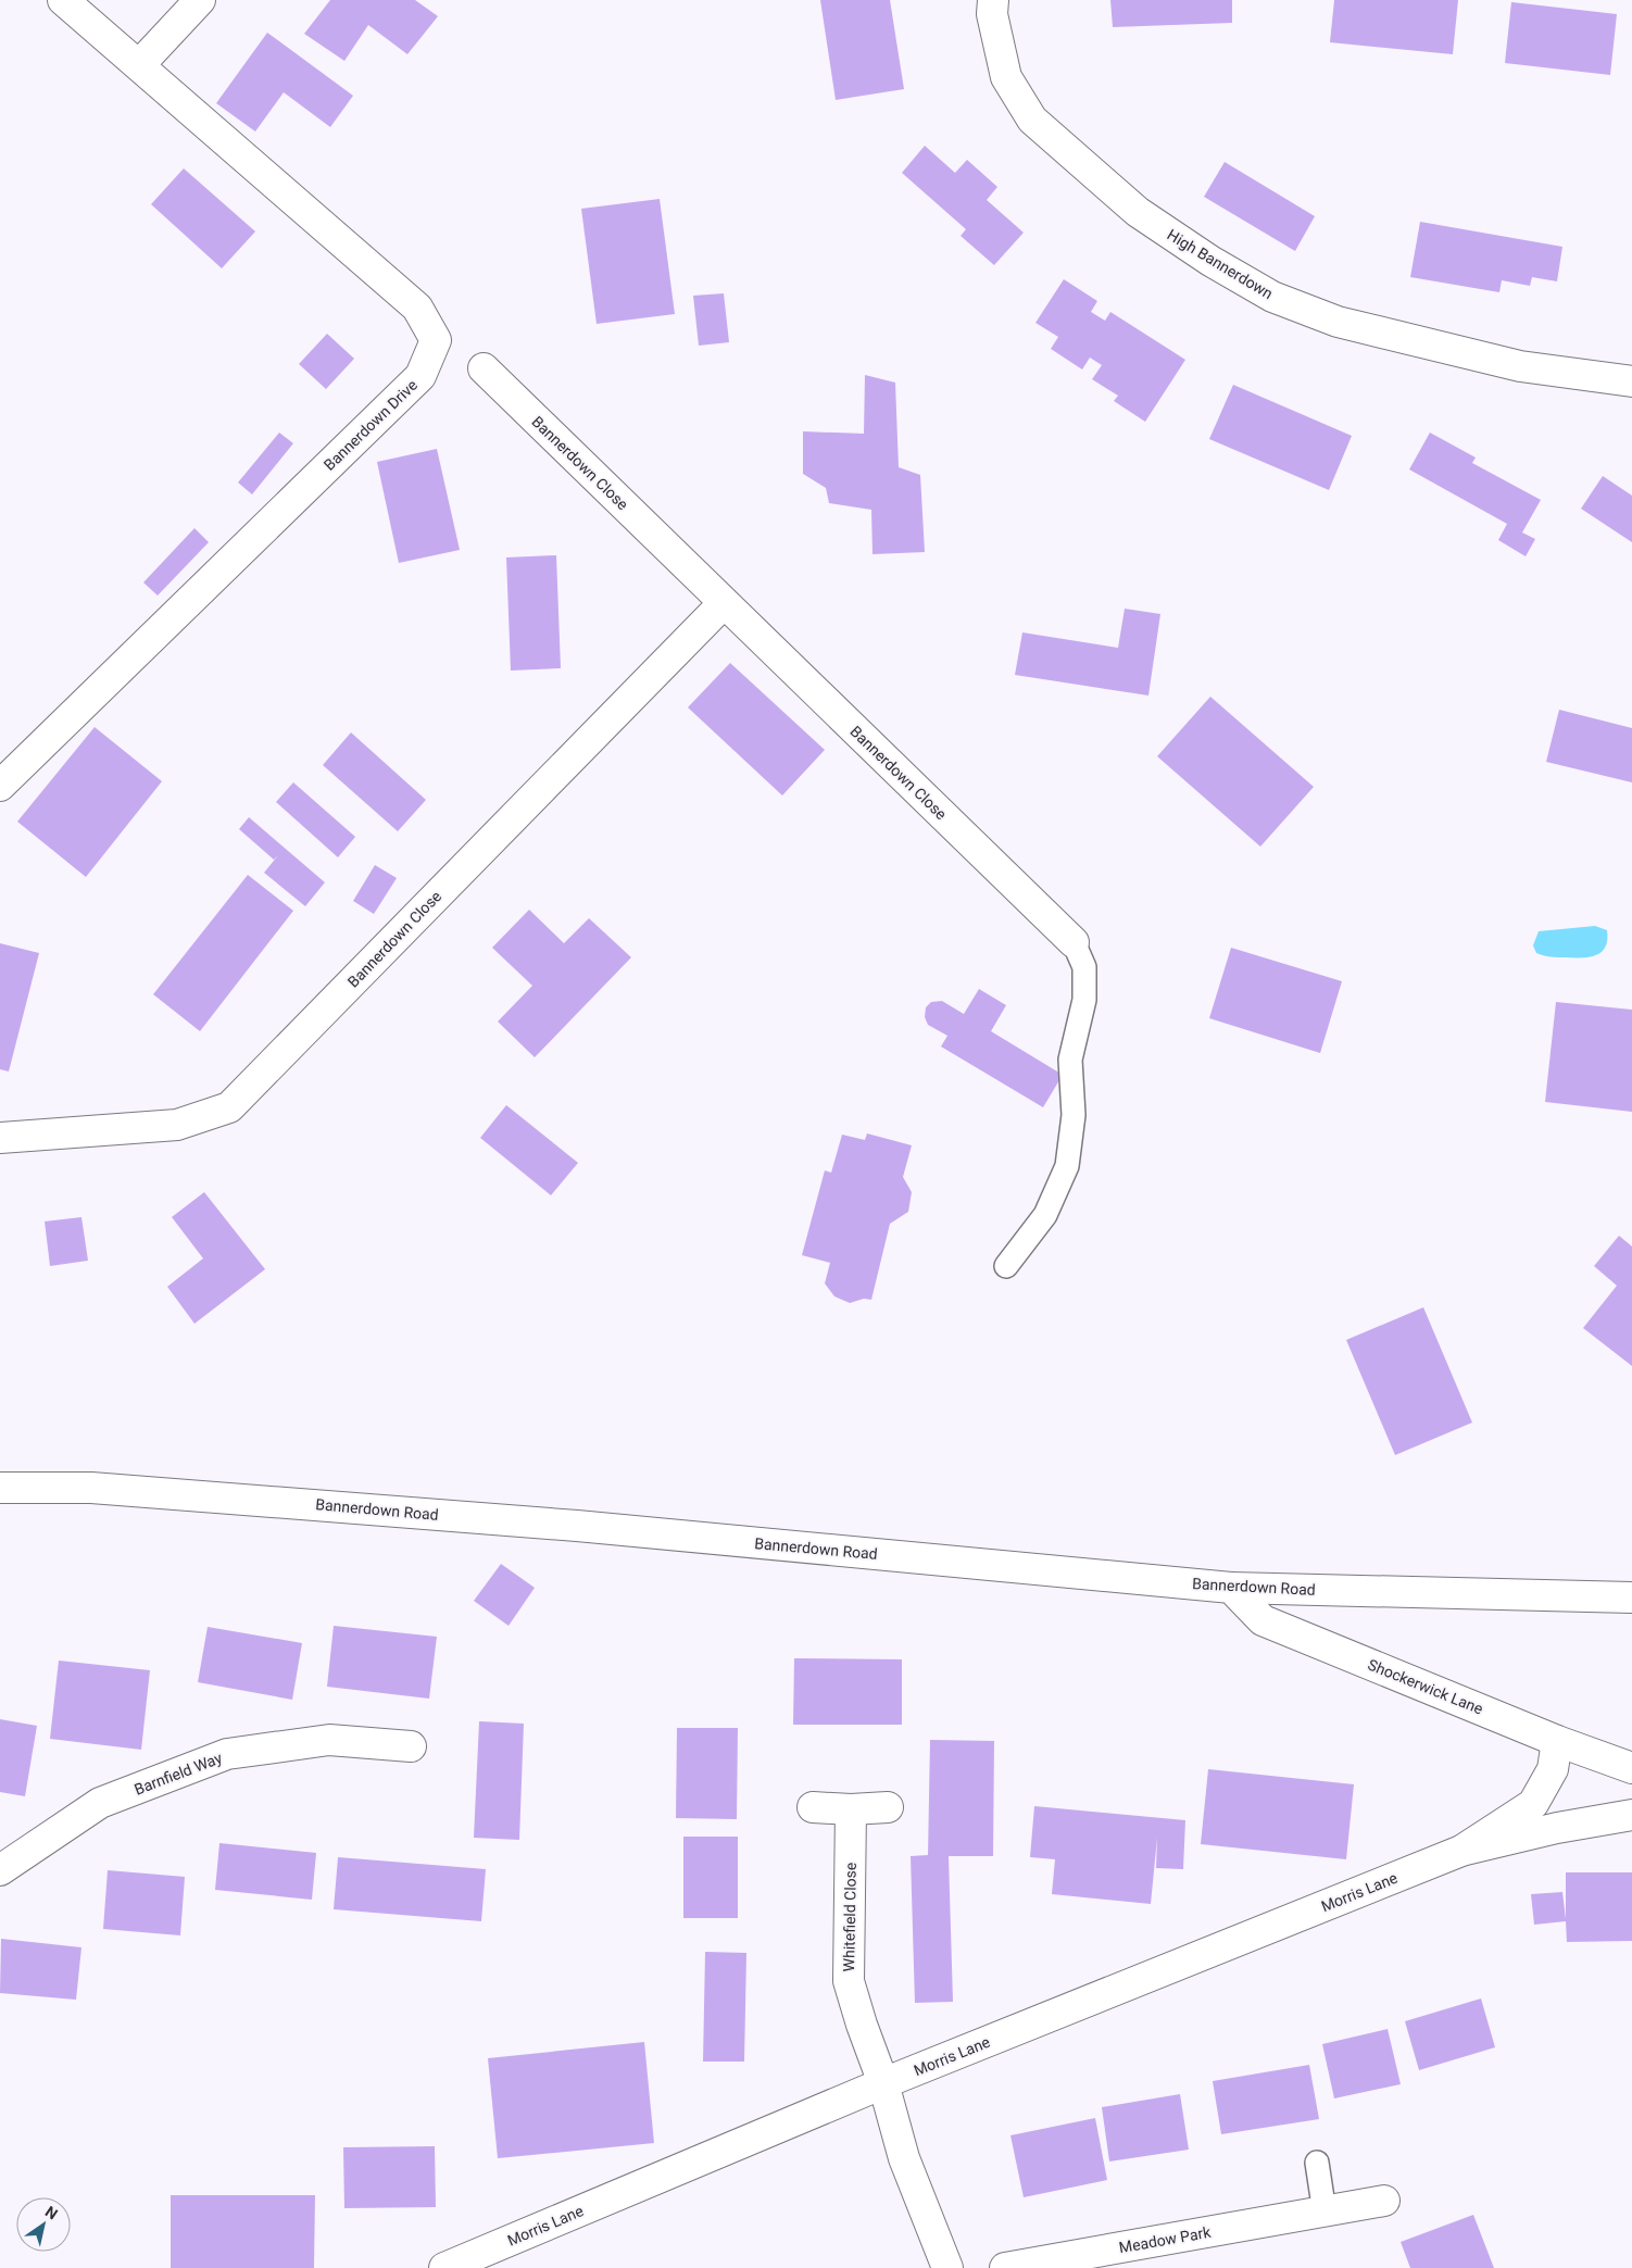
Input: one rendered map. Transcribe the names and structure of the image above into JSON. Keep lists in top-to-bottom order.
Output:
{
  "streets": {
    "street": [
      "High Bannerdown",
      "Bannerdown Drive",
      "Bannerdown Close",
      "Bannerdown Road",
      "Shockerwick Lane",
      "Barnfield Way",
      "Morris Lane",
      "Whitefield Close",
      "Meadow Park"
    ]
  },
  "crossings": [
    ["Bannerdown Road", "Shockerwick Lane"],
    ["Shockerwick Lane", "Morris Lane"],
    ["Morris Lane", "Whitefield Close"]
  ],
  "north": "top right"
}
